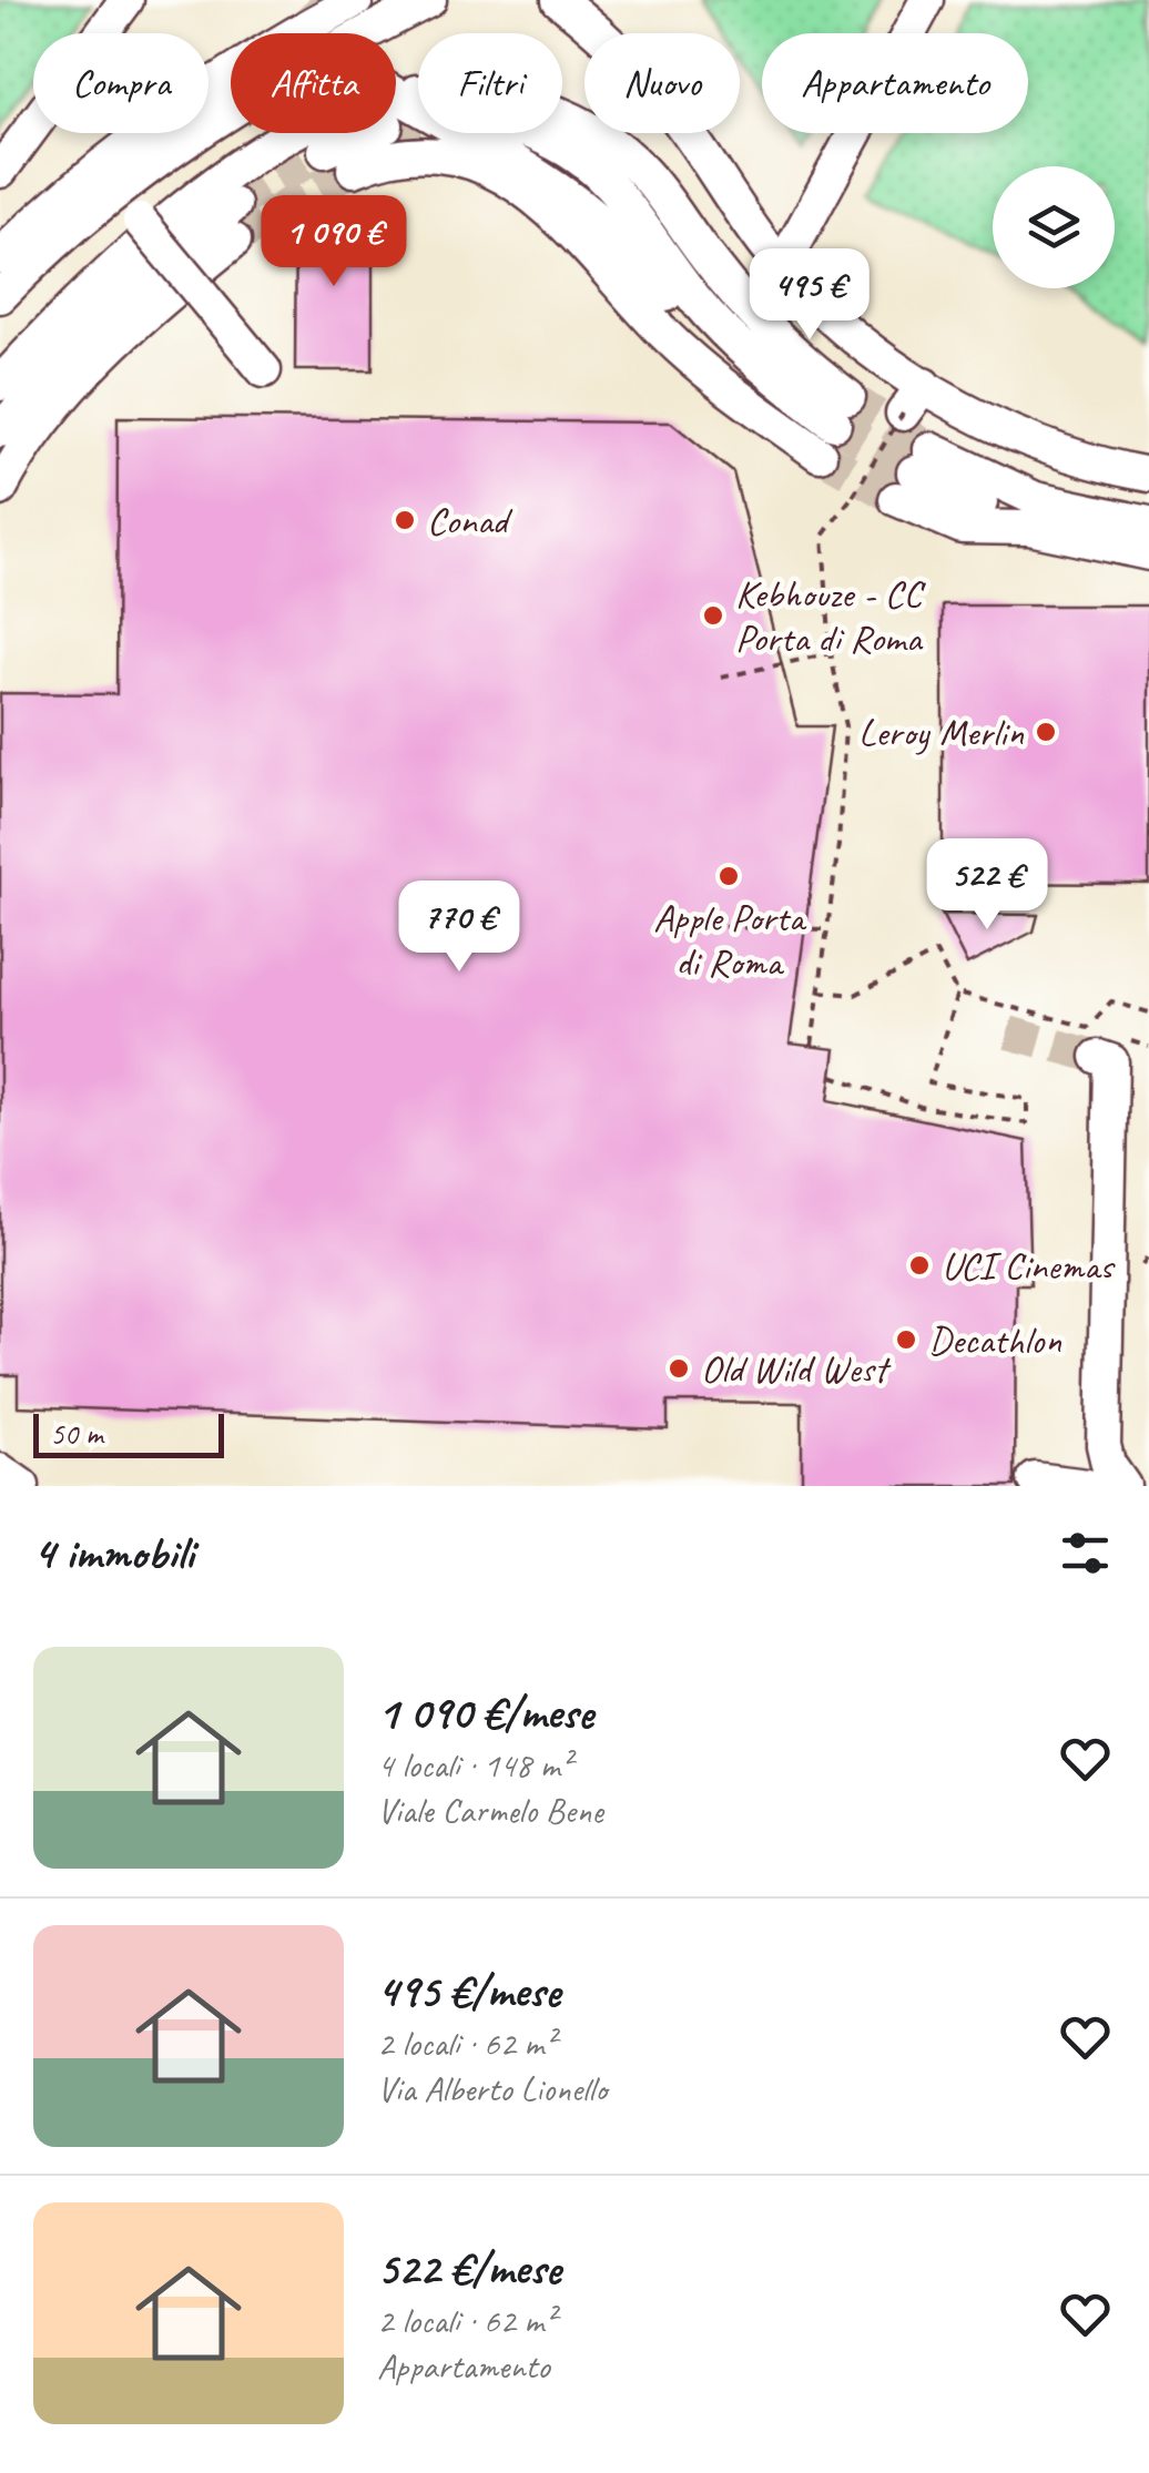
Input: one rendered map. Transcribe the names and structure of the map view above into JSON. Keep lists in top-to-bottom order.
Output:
{
  "places": [
    "Conad",
    "Kebhouze - CC Porta di Roma",
    "Leroy Merlin",
    "Apple Porta di Roma",
    "UCI Cinemas",
    "Decathlon",
    "Old Wild West"
  ],
  "scale_bar": "50 m",
  "page": {
    "chip": [
      "Compra",
      "Affitta",
      "Filtri",
      "Nuovo",
      "Appartamento"
    ],
    "price": [
      "1 090 €",
      "495 €",
      "522 €",
      "770 €"
    ],
    "scale": "50 m",
    "heading": "4 immobili",
    "list": [
      {
        "name": "1 090 €/mese",
        "note": "4 locali · 148 m² · Viale Carmelo Bene"
      },
      {
        "name": "495 €/mese",
        "note": "2 locali · 62 m² · Via Alberto Lionello"
      },
      {
        "name": "522 €/mese",
        "note": "2 locali · 62 m² · Appartamento"
      }
    ]
  }
}
